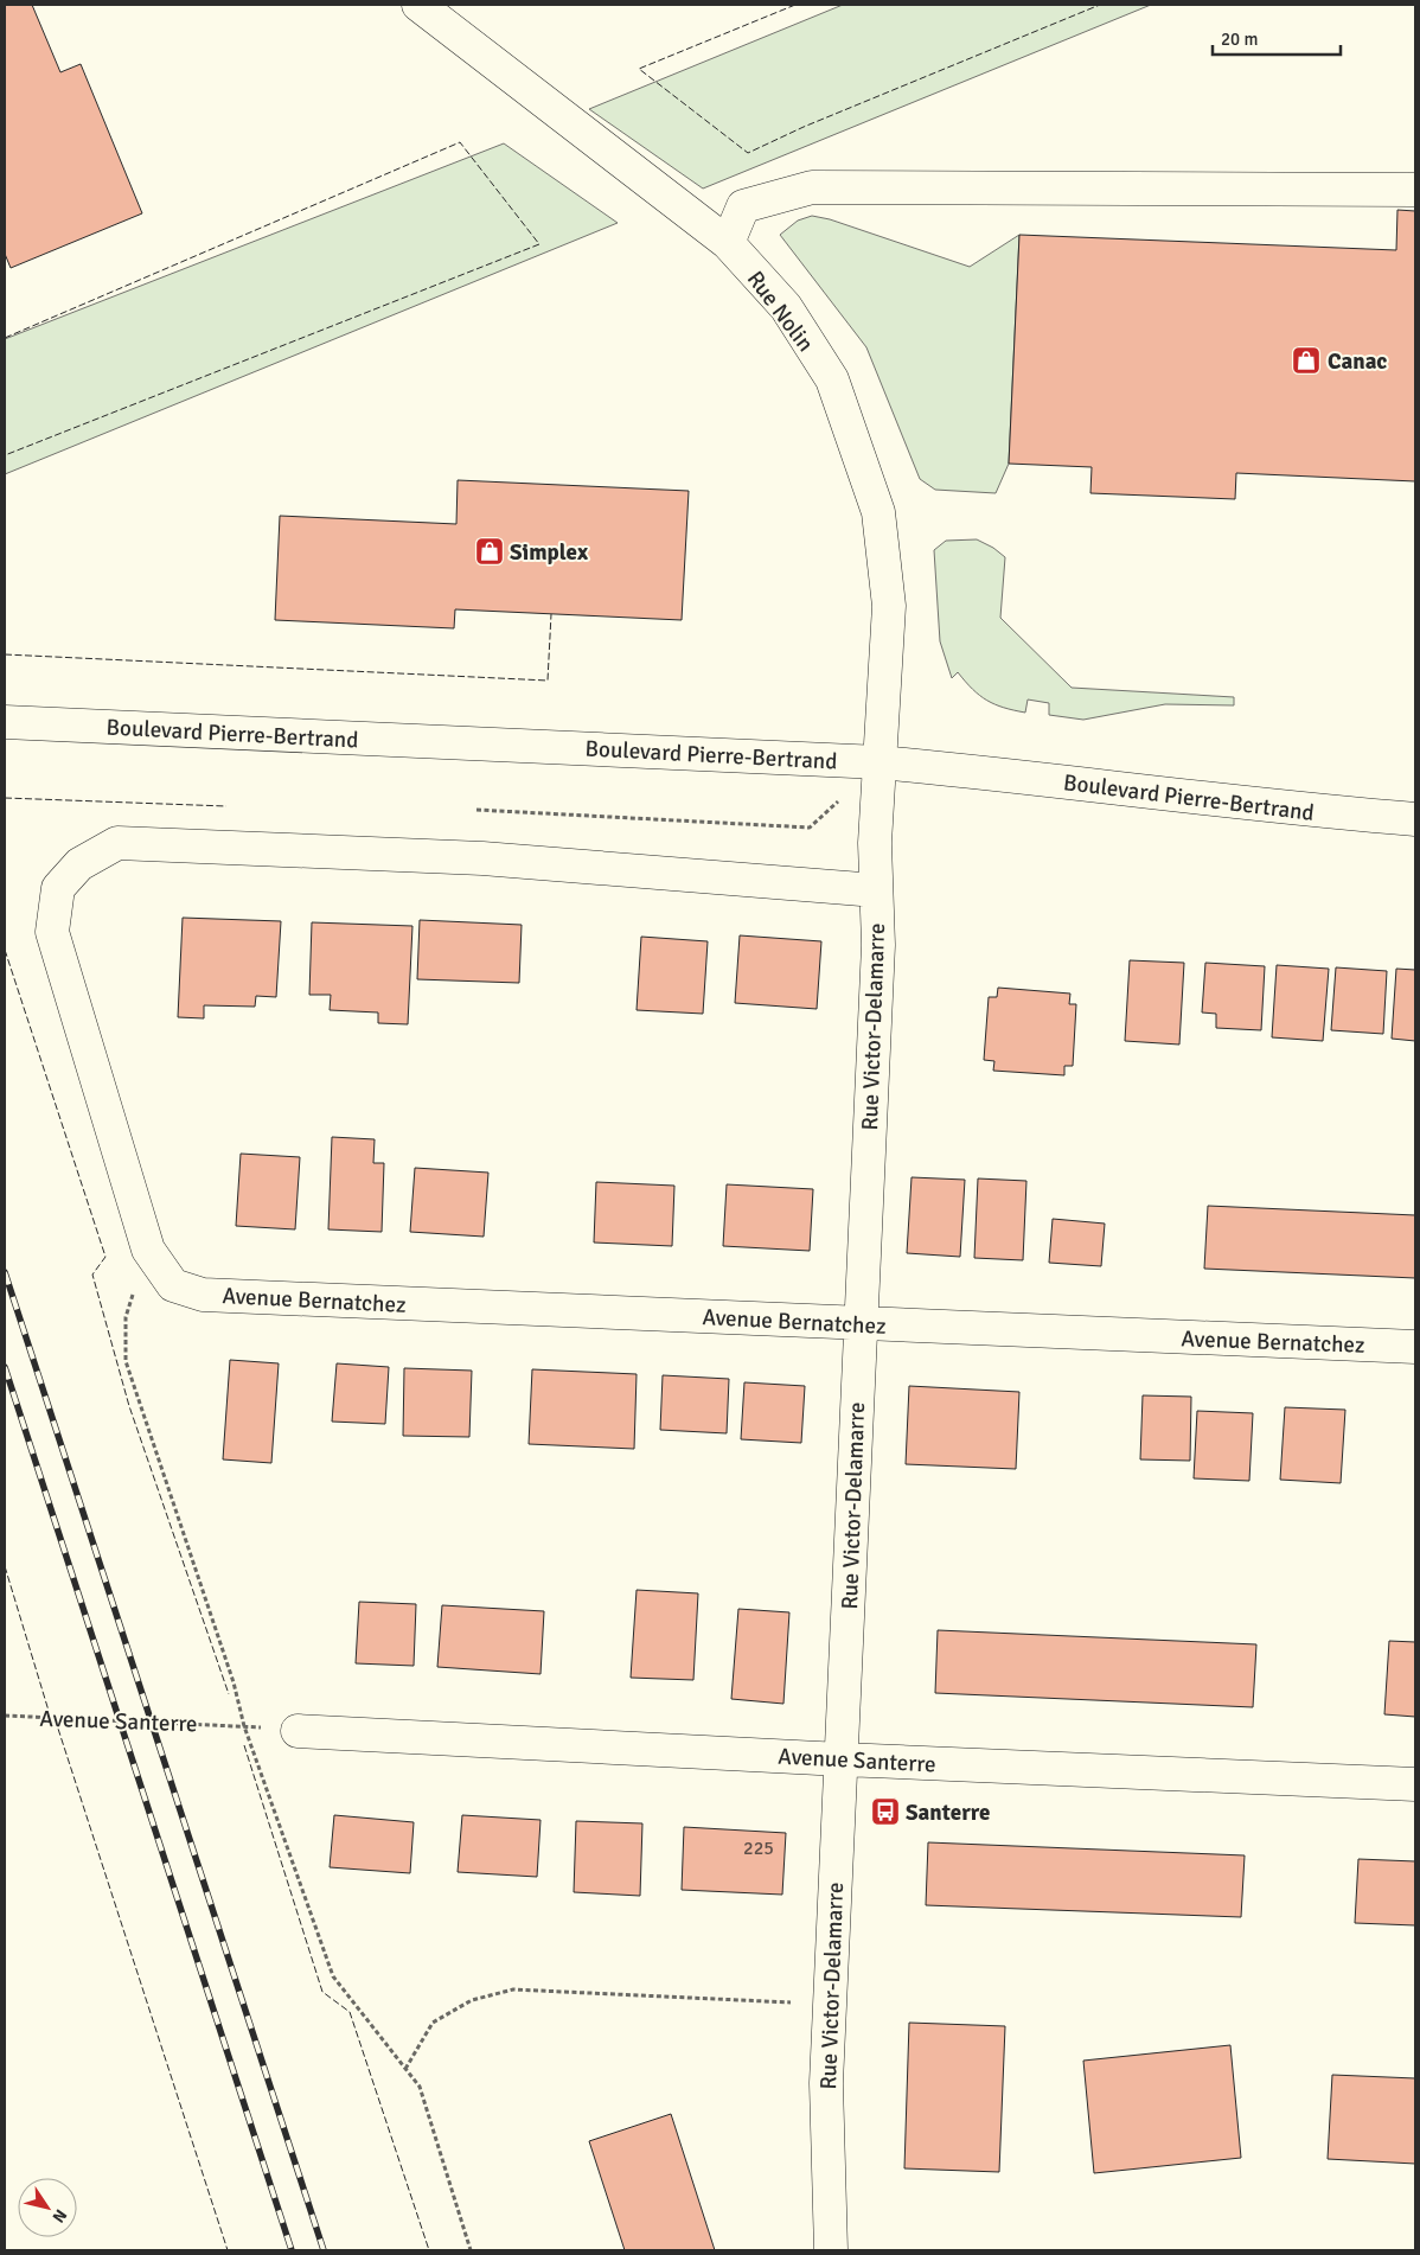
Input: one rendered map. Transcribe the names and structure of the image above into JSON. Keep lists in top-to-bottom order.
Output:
{
  "streets": {
    "street": [
      "Rue Nolin",
      "Boulevard Pierre-Bertrand",
      "Rue Victor-Delamarre",
      "Avenue Bernatchez",
      "Avenue Santerre"
    ]
  },
  "crossings": [
    ["Rue Nolin", "Boulevard Pierre-Bertrand"],
    ["Rue Nolin", "Rue Victor-Delamarre"],
    ["Boulevard Pierre-Bertrand", "Rue Victor-Delamarre"],
    ["Rue Victor-Delamarre", "Avenue Bernatchez"],
    ["Rue Victor-Delamarre", "Avenue Santerre"]
  ],
  "places": {
    "shop": ["Canac", "Simplex"],
    "bus stop": ["Santerre"]
  },
  "house_numbers": ["225"],
  "scale_bar": "20 m",
  "north": "bottom right"
}
